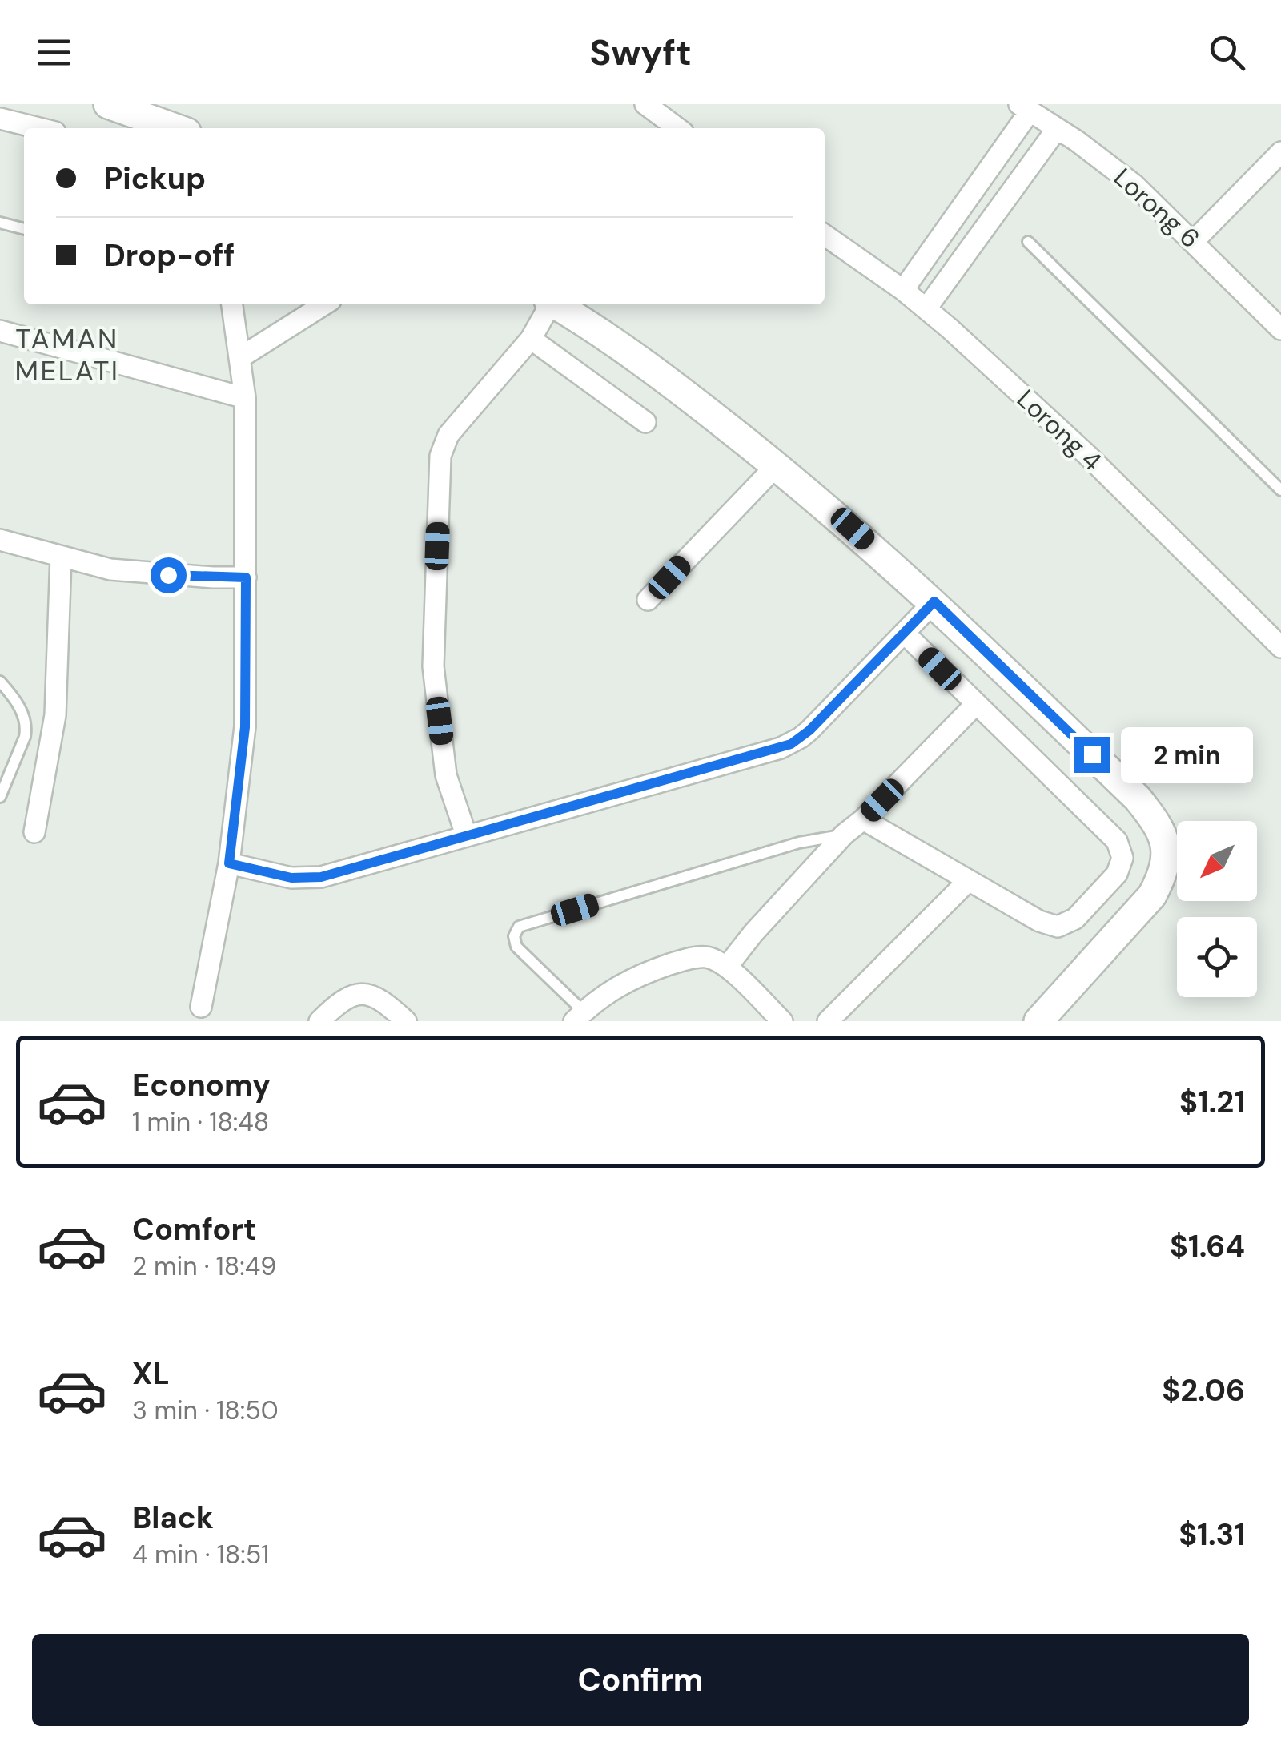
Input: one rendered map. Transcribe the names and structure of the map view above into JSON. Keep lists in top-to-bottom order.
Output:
{
  "streets": {
    "street": ["Lorong 6", "Lorong 4"]
  },
  "districts": ["TAMAN MELATI"],
  "north": "bottom left",
  "page": {
    "header": "Swyft",
    "banner": ["Pickup", "Drop-off"],
    "bubble": "2 min",
    "list": [
      {
        "name": "Economy",
        "note": "1 min · 18:48",
        "value": "$1.21"
      },
      {
        "name": "Comfort",
        "note": "2 min · 18:49",
        "value": "$1.64"
      },
      {
        "name": "XL",
        "note": "3 min · 18:50",
        "value": "$2.06"
      },
      {
        "name": "Black",
        "note": "4 min · 18:51",
        "value": "$1.31"
      }
    ],
    "buttons": "Confirm"
  }
}
